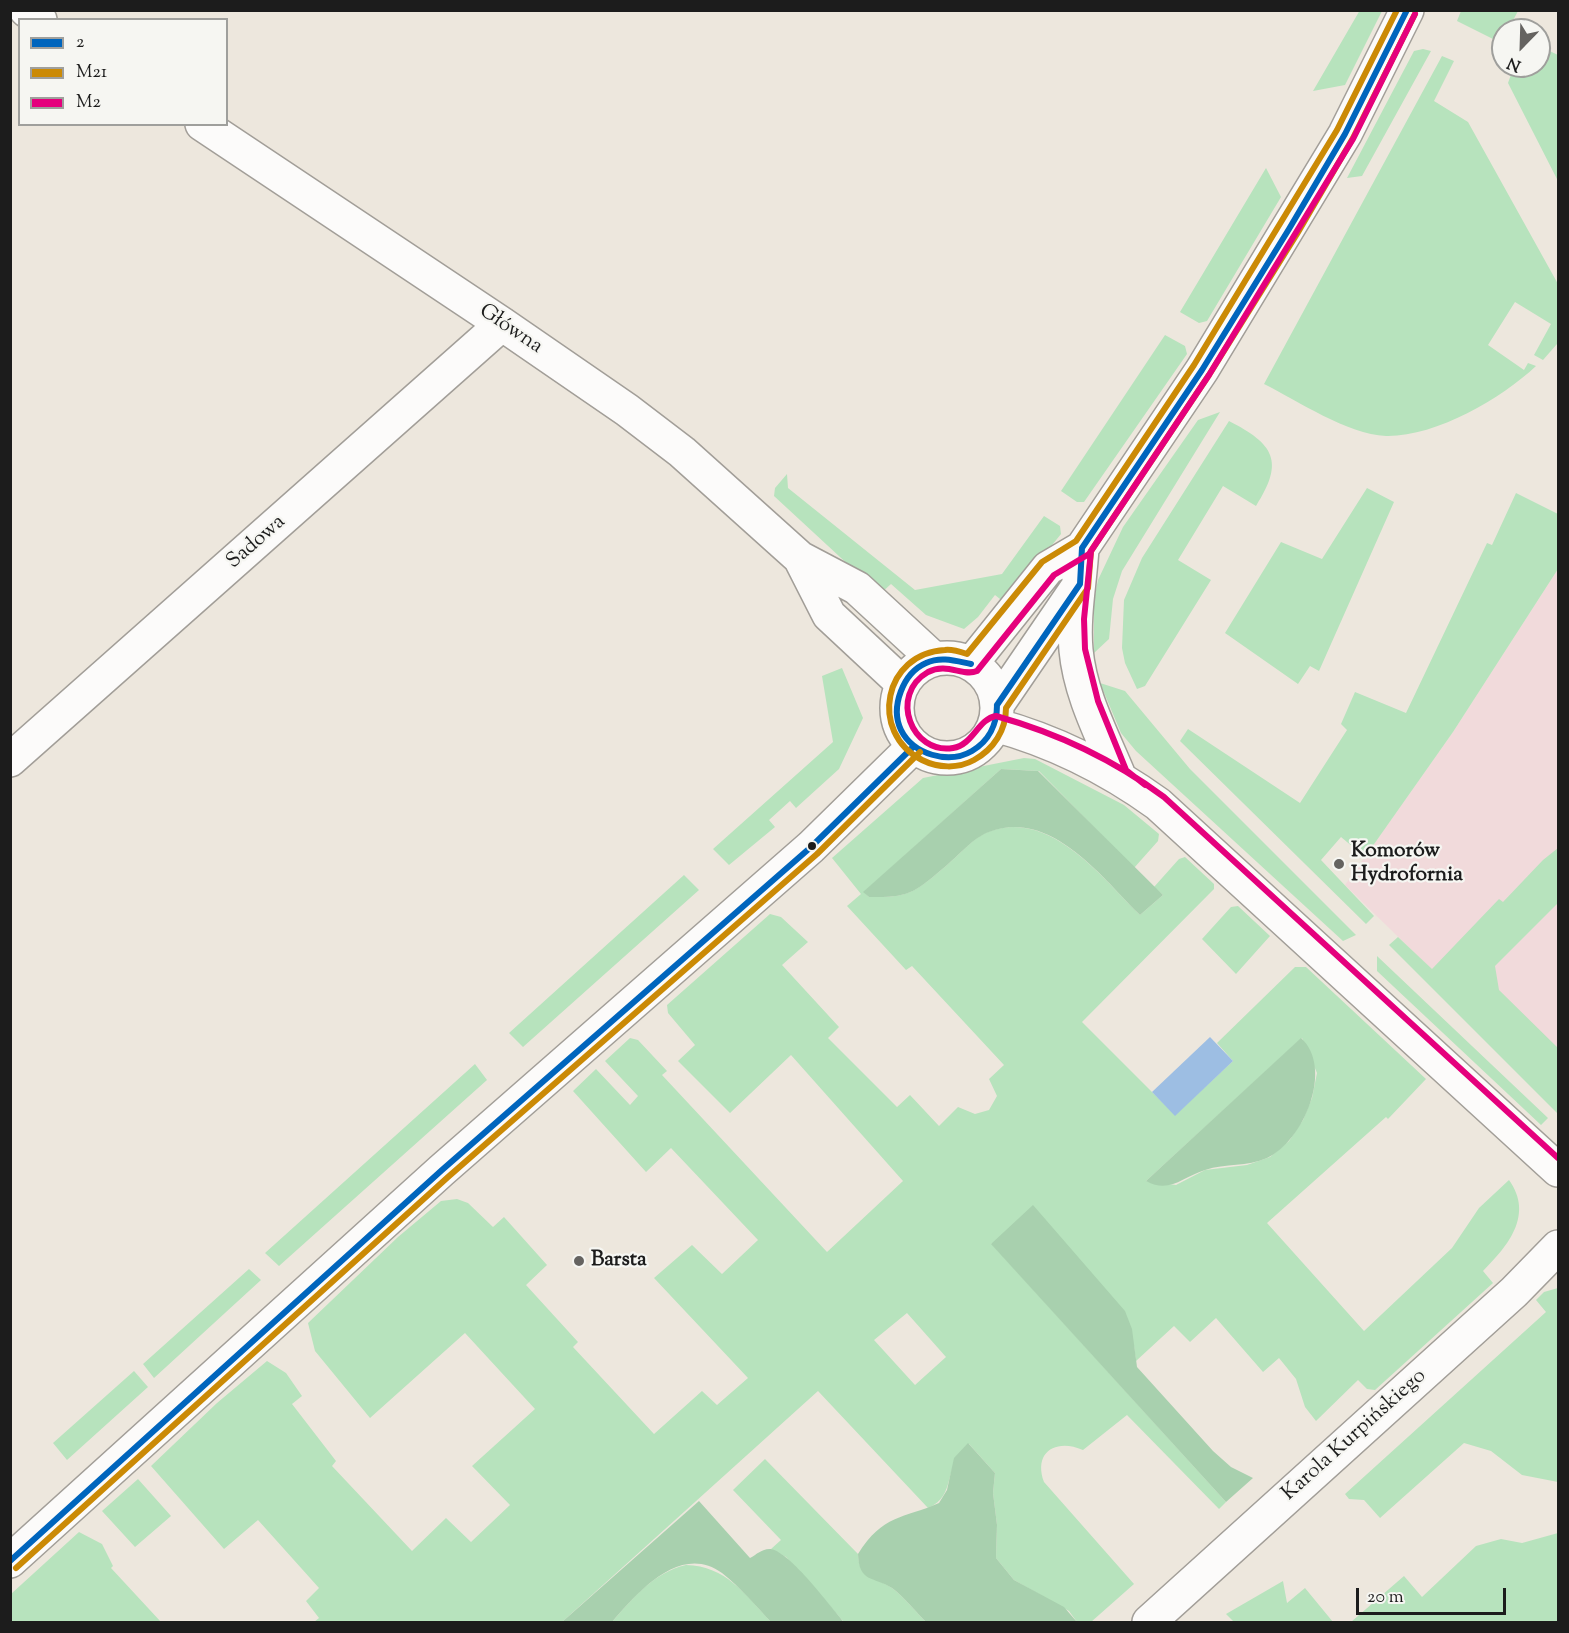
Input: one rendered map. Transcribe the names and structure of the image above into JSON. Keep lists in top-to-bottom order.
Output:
{
  "streets": {
    "street": ["Główna", "Sadowa", "Karola Kurpińskiego"]
  },
  "crossings": [
    ["Główna", "Sadowa"]
  ],
  "places": ["Komorów Hydrofornia", "Barsta"],
  "lines": ["transit line 2", "transit line M21", "transit line M2"],
  "legend": ["2", "M21", "M2"],
  "scale_bar": "20 m",
  "north": "bottom left"
}
